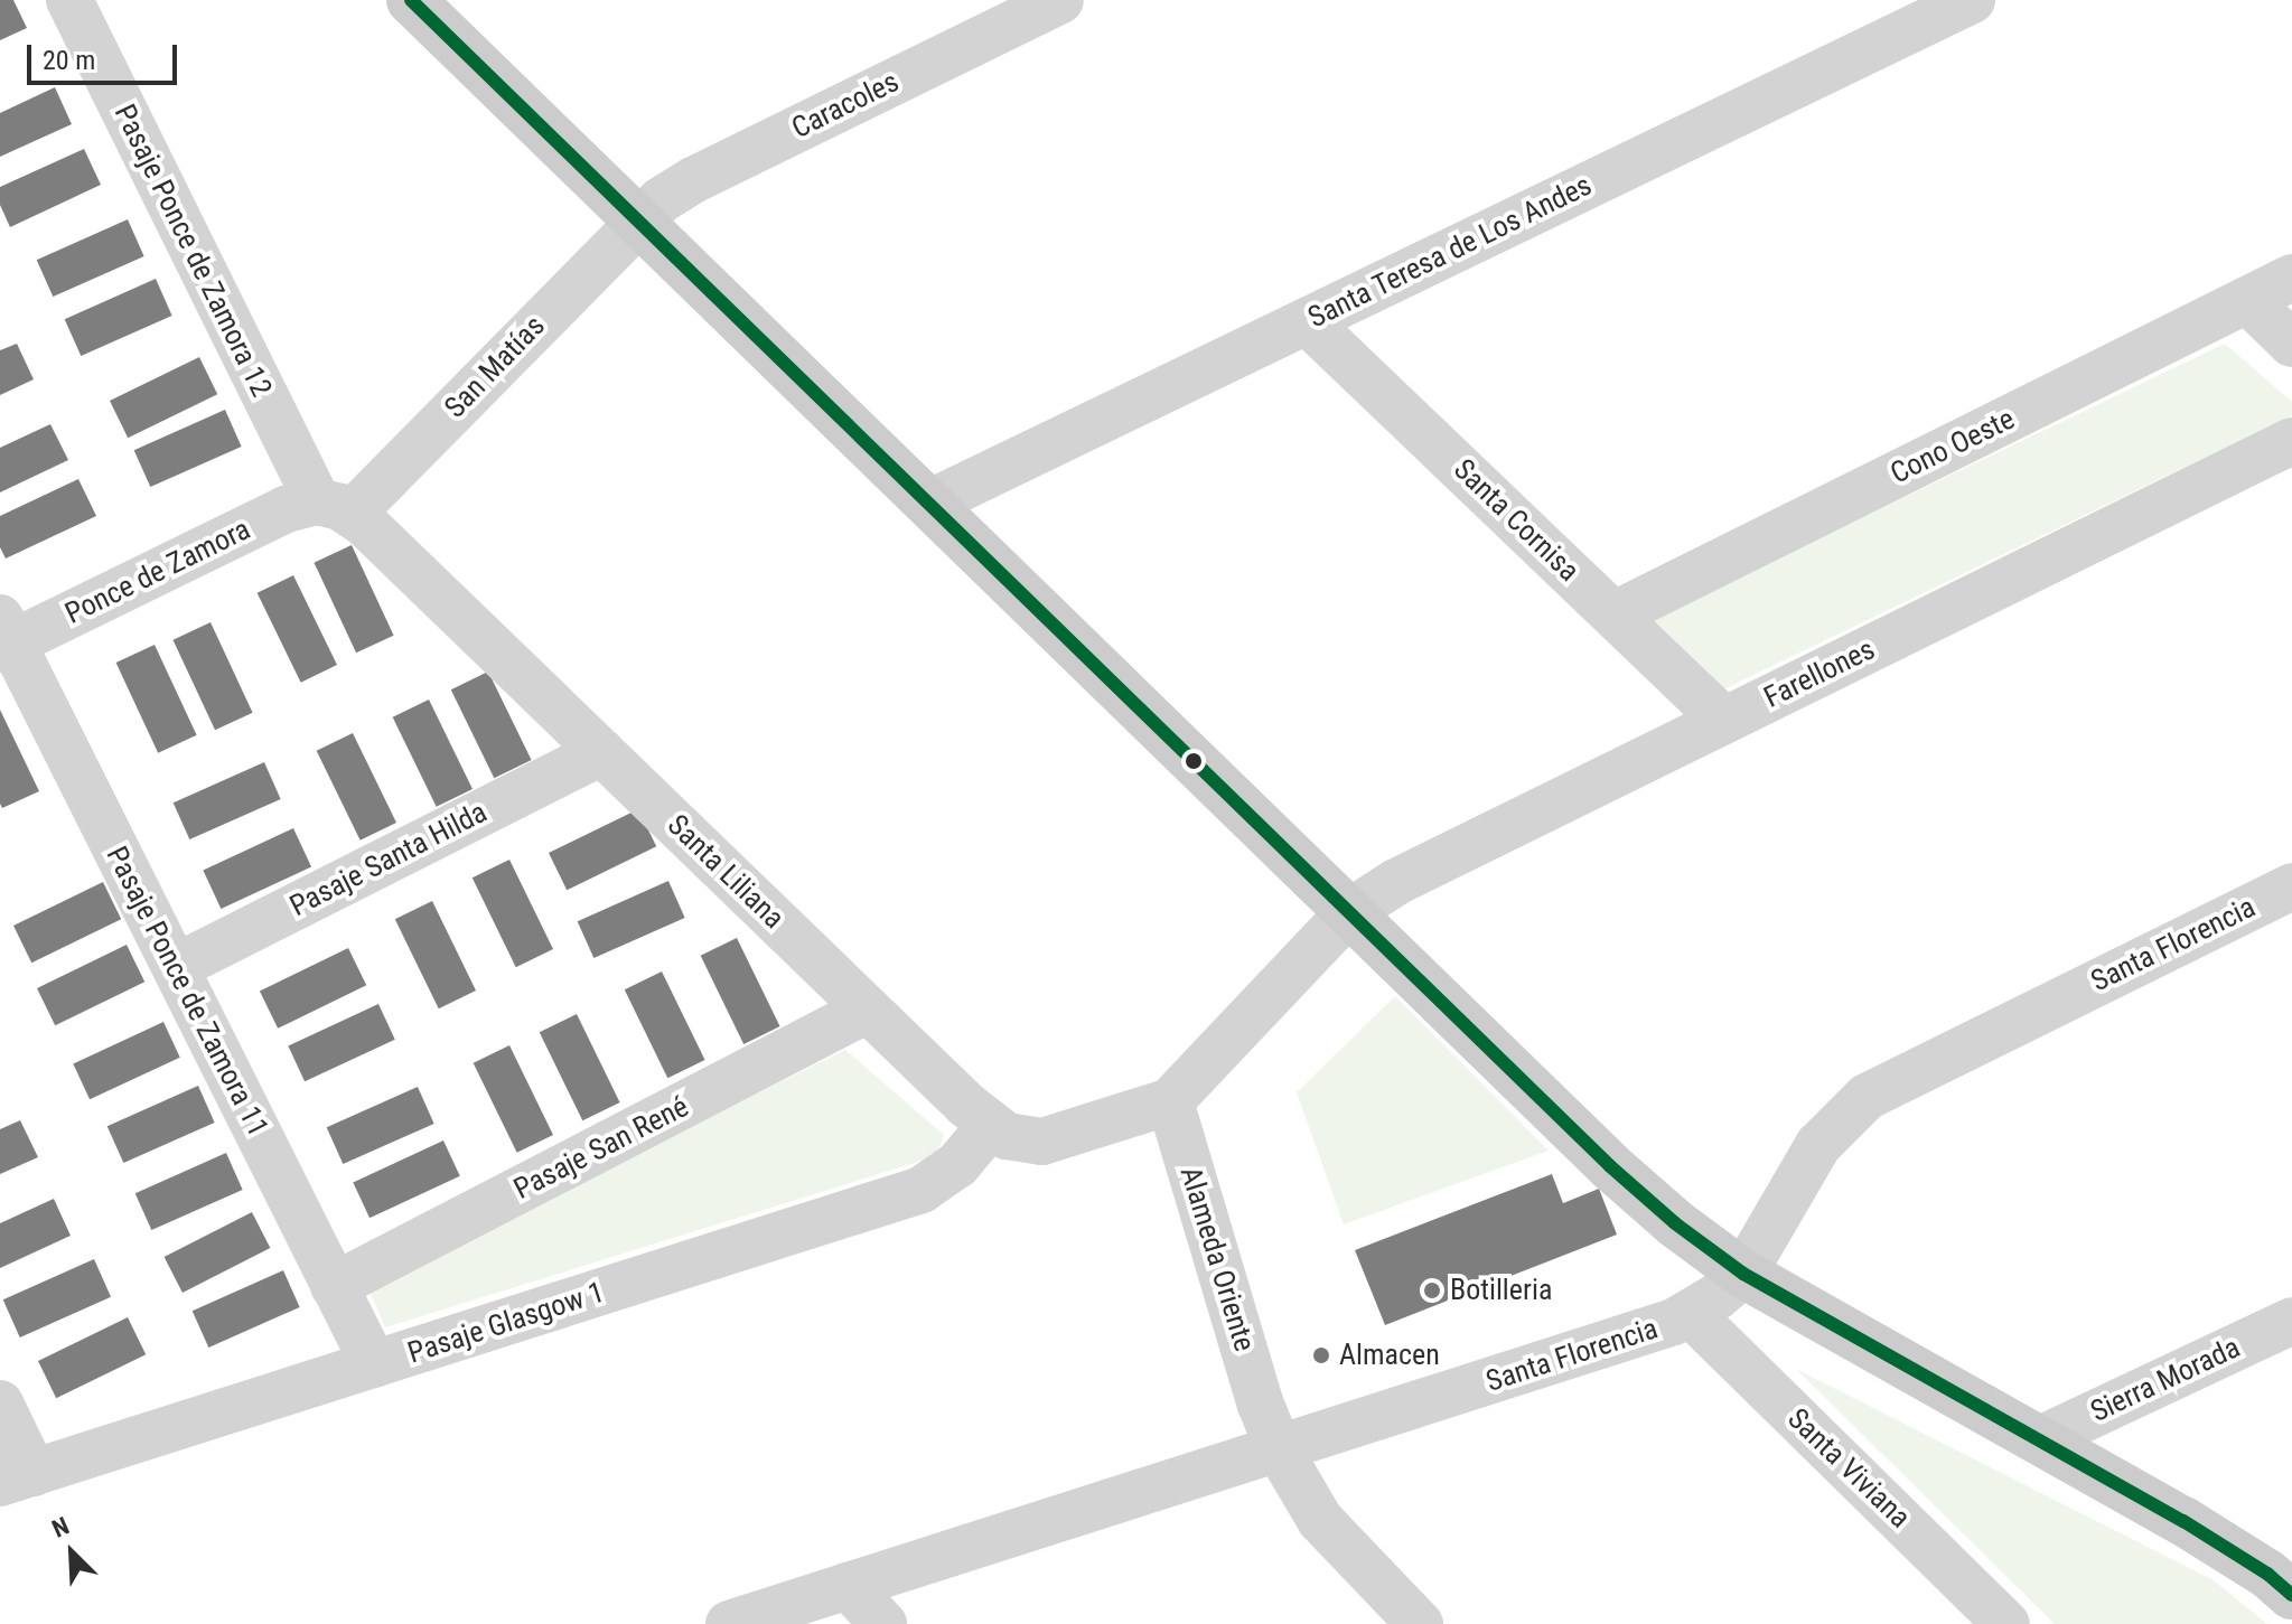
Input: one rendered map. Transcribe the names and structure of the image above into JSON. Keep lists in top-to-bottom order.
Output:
{
  "streets": {
    "street": [
      "Caracoles",
      "Pasaje Ponce de Zamora 12",
      "Santa Teresa de Los Andes",
      "San Matías",
      "Cono Oeste",
      "Santa Cornisa",
      "Ponce de Zamora",
      "Farellones",
      "Pasaje Santa Hilda",
      "Santa Liliana",
      "Santa Florencia",
      "Pasaje Ponce de Zamora 11",
      "Pasaje San René",
      "Alameda Oriente",
      "Pasaje Glasgow 1",
      "Sierra Morada",
      "Santa Viviana"
    ]
  },
  "crossings": [
    ["Caracoles", "San Matías"],
    ["Pasaje Ponce de Zamora 12", "San Matías"],
    ["Pasaje Ponce de Zamora 12", "Ponce de Zamora"],
    ["Pasaje Ponce de Zamora 12", "Santa Liliana"],
    ["Santa Teresa de Los Andes", "Santa Cornisa"],
    ["San Matías", "Ponce de Zamora"],
    ["San Matías", "Santa Liliana"],
    ["Cono Oeste", "Santa Cornisa"],
    ["Santa Cornisa", "Farellones"],
    ["Ponce de Zamora", "Santa Liliana"],
    ["Ponce de Zamora", "Pasaje Ponce de Zamora 11"],
    ["Pasaje Santa Hilda", "Santa Liliana"],
    ["Pasaje Santa Hilda", "Pasaje Ponce de Zamora 11"],
    ["Santa Liliana", "Pasaje San René"],
    ["Santa Liliana", "Alameda Oriente"],
    ["Santa Liliana", "Pasaje Glasgow 1"],
    ["Santa Florencia", "Alameda Oriente"],
    ["Santa Florencia", "Santa Viviana"],
    ["Pasaje Ponce de Zamora 11", "Pasaje San René"],
    ["Pasaje Ponce de Zamora 11", "Pasaje Glasgow 1"]
  ],
  "places": ["Botilleria", "Almacen"],
  "scale_bar": "20 m",
  "north": "top left"
}
